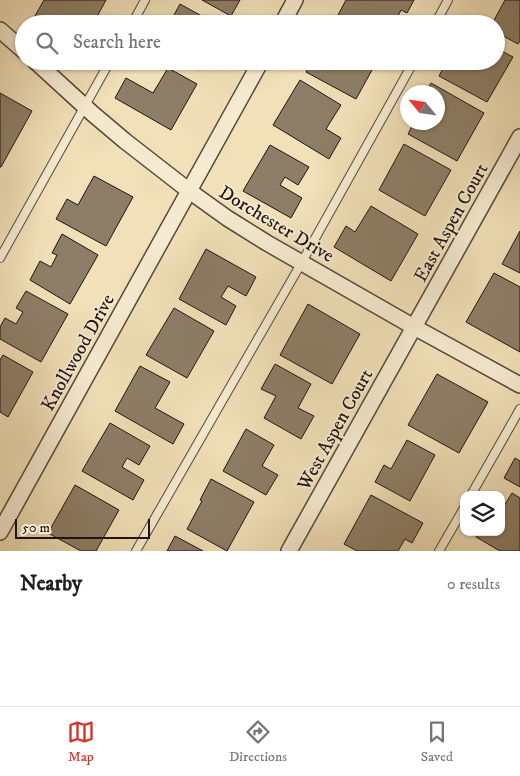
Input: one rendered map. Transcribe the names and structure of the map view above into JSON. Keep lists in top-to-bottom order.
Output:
{
  "streets": {
    "street": [
      "East Aspen Court",
      "Dorchester Drive",
      "Knollwood Drive",
      "West Aspen Court"
    ]
  },
  "crossings": [
    ["East Aspen Court", "Dorchester Drive"],
    ["East Aspen Court", "West Aspen Court"],
    ["Dorchester Drive", "Knollwood Drive"],
    ["Dorchester Drive", "West Aspen Court"]
  ],
  "scale_bar": "50 m",
  "north": "top left",
  "page": {
    "search": "Search here",
    "scale": "50 m",
    "heading": ["Nearby", "0 results"],
    "nav": ["Map", "Directions", "Saved"]
  }
}
